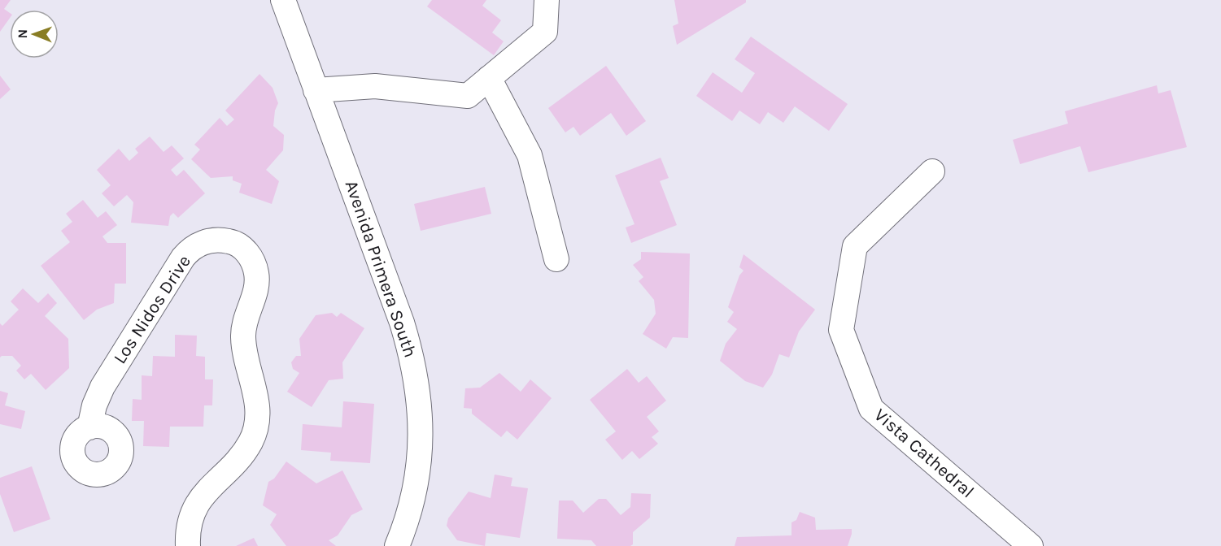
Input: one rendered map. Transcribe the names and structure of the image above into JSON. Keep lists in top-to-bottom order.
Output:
{
  "streets": {
    "street": ["Avenida Primera South", "Los Nidos Drive", "Vista Cathedral"]
  },
  "north": "left"
}
